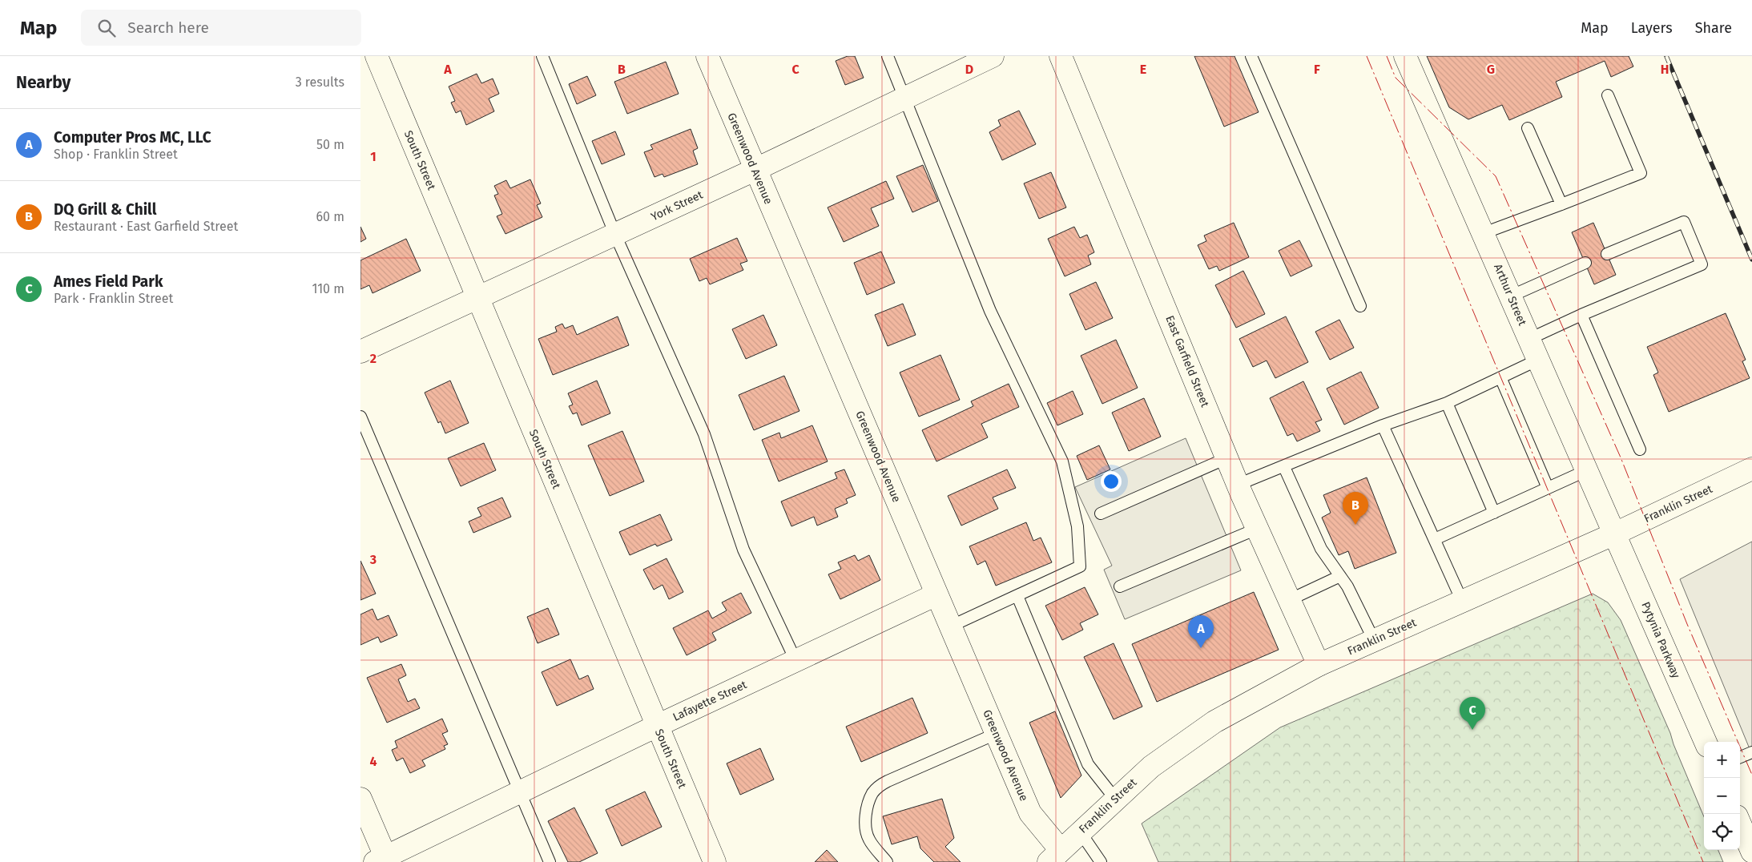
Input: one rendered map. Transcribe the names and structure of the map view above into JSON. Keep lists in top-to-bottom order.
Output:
{
  "streets": {
    "street": [
      "Greenwood Avenue",
      "South Street",
      "York Street",
      "Arthur Street",
      "East Garfield Street",
      "Franklin Street",
      "Pytynia Parkway",
      "Lafayette Street"
    ]
  },
  "crossings": [
    ["Greenwood Avenue", "York Street"],
    ["Greenwood Avenue", "Franklin Street"],
    ["Greenwood Avenue", "Lafayette Street"],
    ["South Street", "York Street"],
    ["South Street", "Lafayette Street"],
    ["Arthur Street", "Franklin Street"],
    ["Arthur Street", "Pytynia Parkway"],
    ["East Garfield Street", "Franklin Street"],
    ["Franklin Street", "Pytynia Parkway"]
  ],
  "page": {
    "header": "Map",
    "search": "Search here",
    "nav": ["Map", "Layers", "Share"],
    "heading": ["Nearby", "3 results"],
    "list": [
      {
        "mark": "A",
        "name": "Computer Pros MC, LLC",
        "note": "Shop · Franklin Street",
        "value": "50 m"
      },
      {
        "mark": "B",
        "name": "DQ Grill & Chill",
        "note": "Restaurant · East Garfield Street",
        "value": "60 m"
      },
      {
        "mark": "C",
        "name": "Ames Field Park",
        "note": "Park · Franklin Street",
        "value": "110 m"
      }
    ],
    "pins": ["B", "A", "C"],
    "map_buttons": ["+", "−"]
  },
  "grid": {
    "columns": [
      "A",
      "B",
      "C",
      "D",
      "E",
      "F",
      "G",
      "H"
    ],
    "rows": [
      "1",
      "2",
      "3",
      "4"
    ]
  }
}
